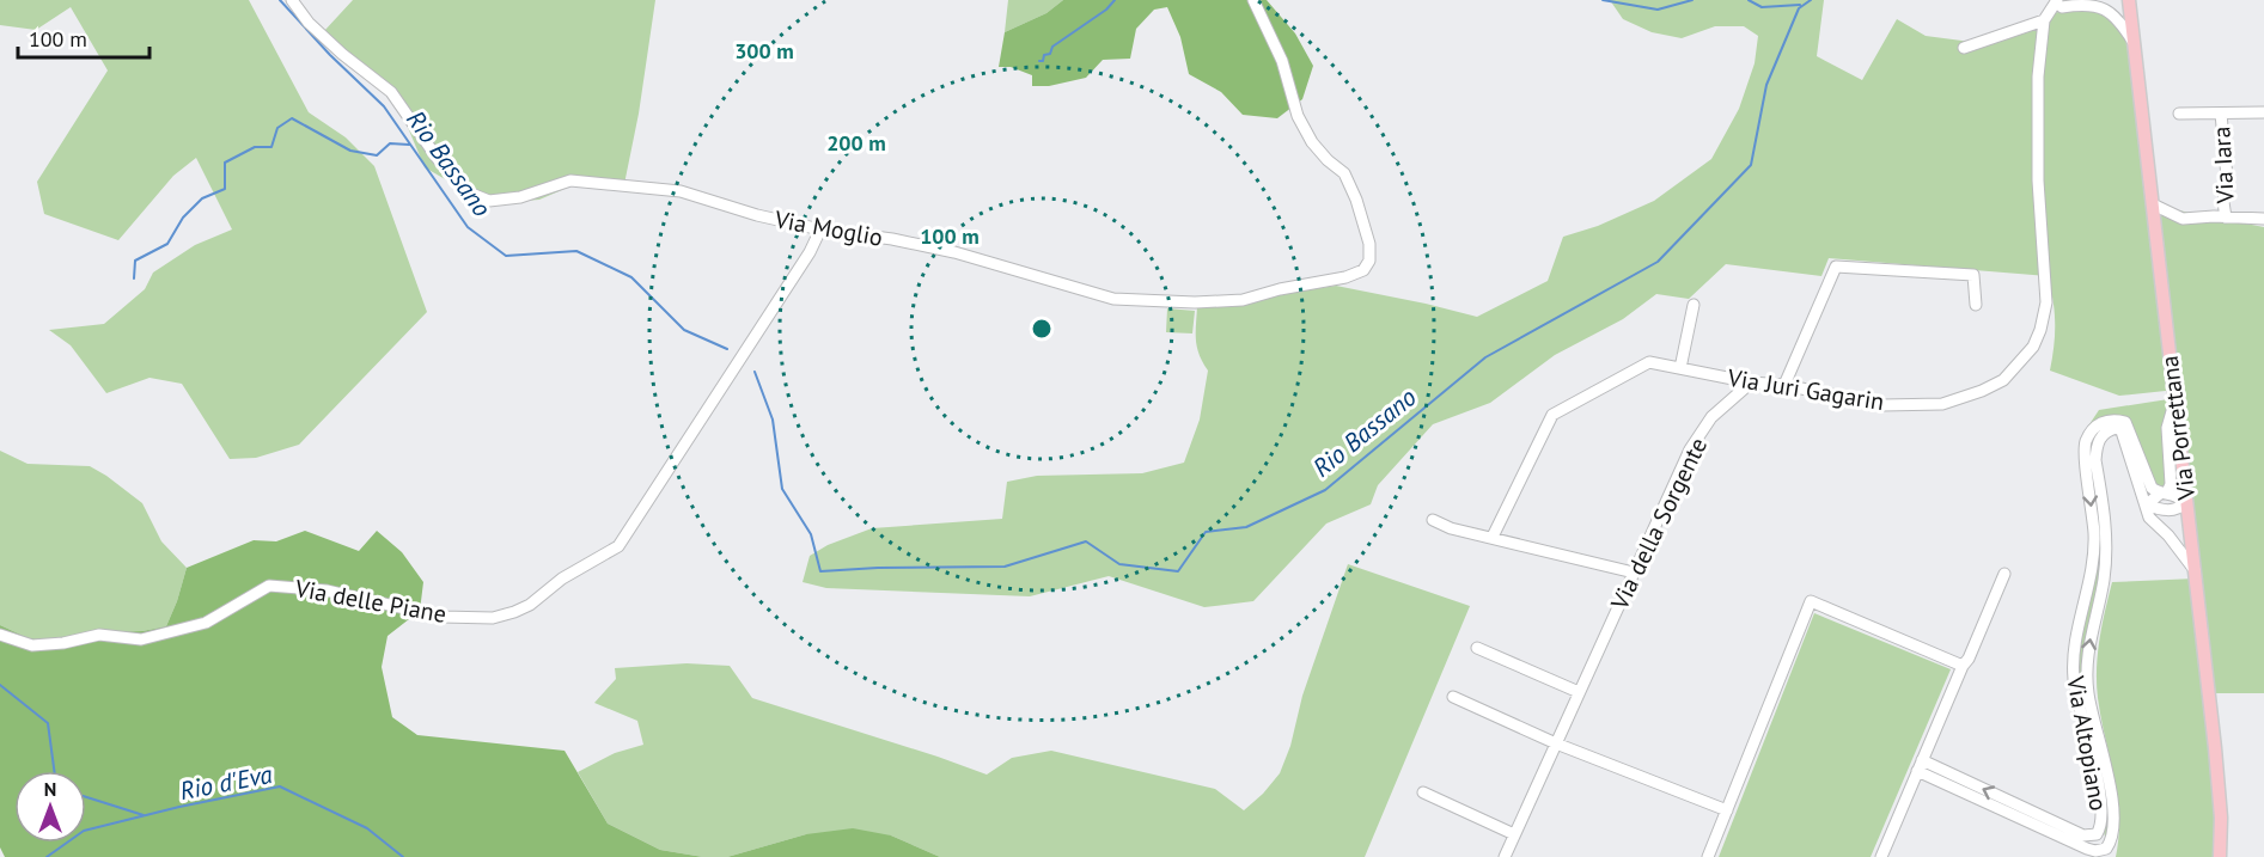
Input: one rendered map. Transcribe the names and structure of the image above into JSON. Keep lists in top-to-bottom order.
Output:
{
  "streets": {
    "main road": ["Via Porrettana"],
    "street": [
      "Via Iara",
      "Via Moglio",
      "Via Juri Gagarin",
      "Via della Sorgente",
      "Via delle Piane",
      "Via Altopiano"
    ]
  },
  "crossings": [
    ["Via Moglio", "Via delle Piane"],
    ["Via Juri Gagarin", "Via della Sorgente"],
    ["Via Porrettana", "Via Altopiano"]
  ],
  "water": ["Rio Bassano", "Rio d'Eva"],
  "scale_bar": "100 m",
  "north": "top",
  "rings": ["300 m", "200 m", "100 m"]
}
